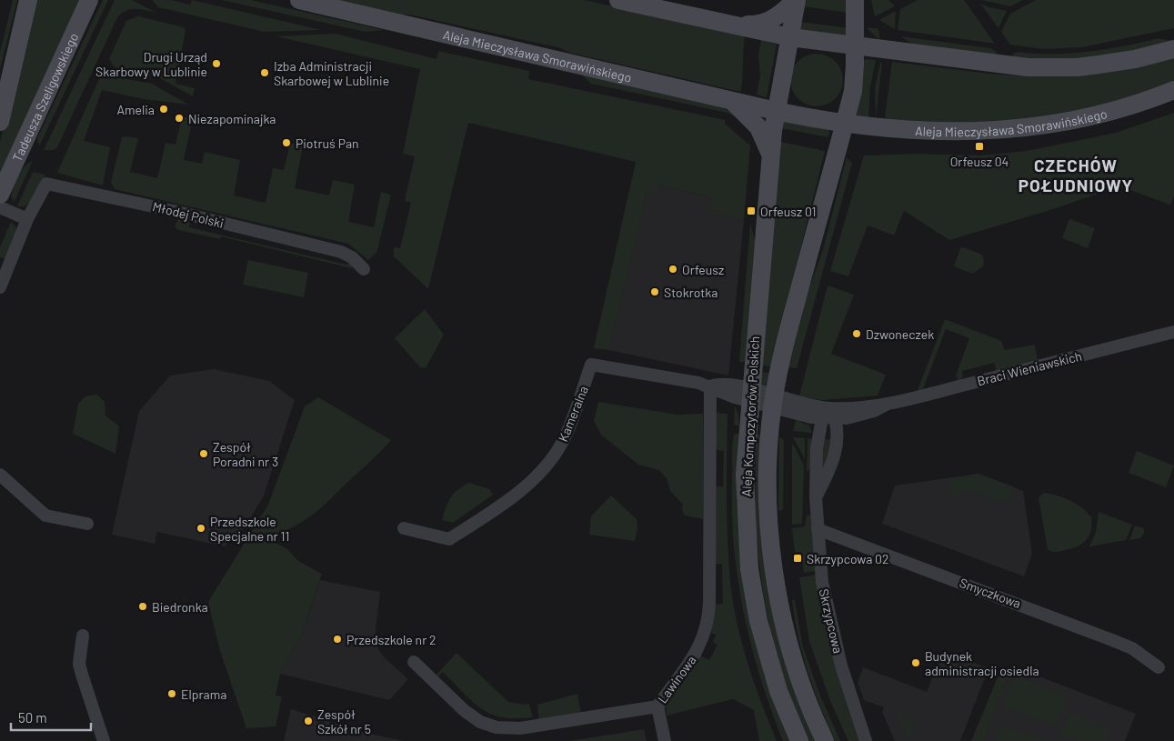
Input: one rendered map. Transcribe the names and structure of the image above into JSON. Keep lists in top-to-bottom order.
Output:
{
  "streets": {
    "street": [
      "Aleja Mieczysława Smorawińskiego",
      "Tadeusza Szeligowskiego",
      "Młodej Polski",
      "Braci Wieniawskich",
      "Kameralna",
      "Aleja Kompozytorów Polskich",
      "Smyczkowa",
      "Skrzypcowa",
      "Lawinowa"
    ]
  },
  "crossings": [
    ["Aleja Mieczysława Smorawińskiego", "Aleja Kompozytorów Polskich"],
    ["Braci Wieniawskich", "Kameralna"],
    ["Braci Wieniawskich", "Aleja Kompozytorów Polskich"],
    ["Braci Wieniawskich", "Skrzypcowa"],
    ["Kameralna", "Aleja Kompozytorów Polskich"],
    ["Kameralna", "Lawinowa"],
    ["Smyczkowa", "Skrzypcowa"]
  ],
  "districts": ["CZECHÓW POŁUDNIOWY"],
  "places": {
    "other": [
      "Drugi Urząd Skarbowy w Lublinie",
      "Izba Administracji Skarbowej w Lublinie",
      "Amelia",
      "Niezapominajka",
      "Piotruś Pan",
      "Orfeusz",
      "Stokrotka",
      "Dzwoneczek",
      "Zespół Poradni nr 3",
      "Przedszkole Specjalne nr 11",
      "Biedronka",
      "Przedszkole nr 2",
      "Budynek administracji osiedla",
      "Elprama",
      "Zespół Szkół nr 5"
    ],
    "transit": ["Orfeusz 04", "Orfeusz 01", "Skrzypcowa 02"]
  },
  "scale_bar": "50 m"
}
